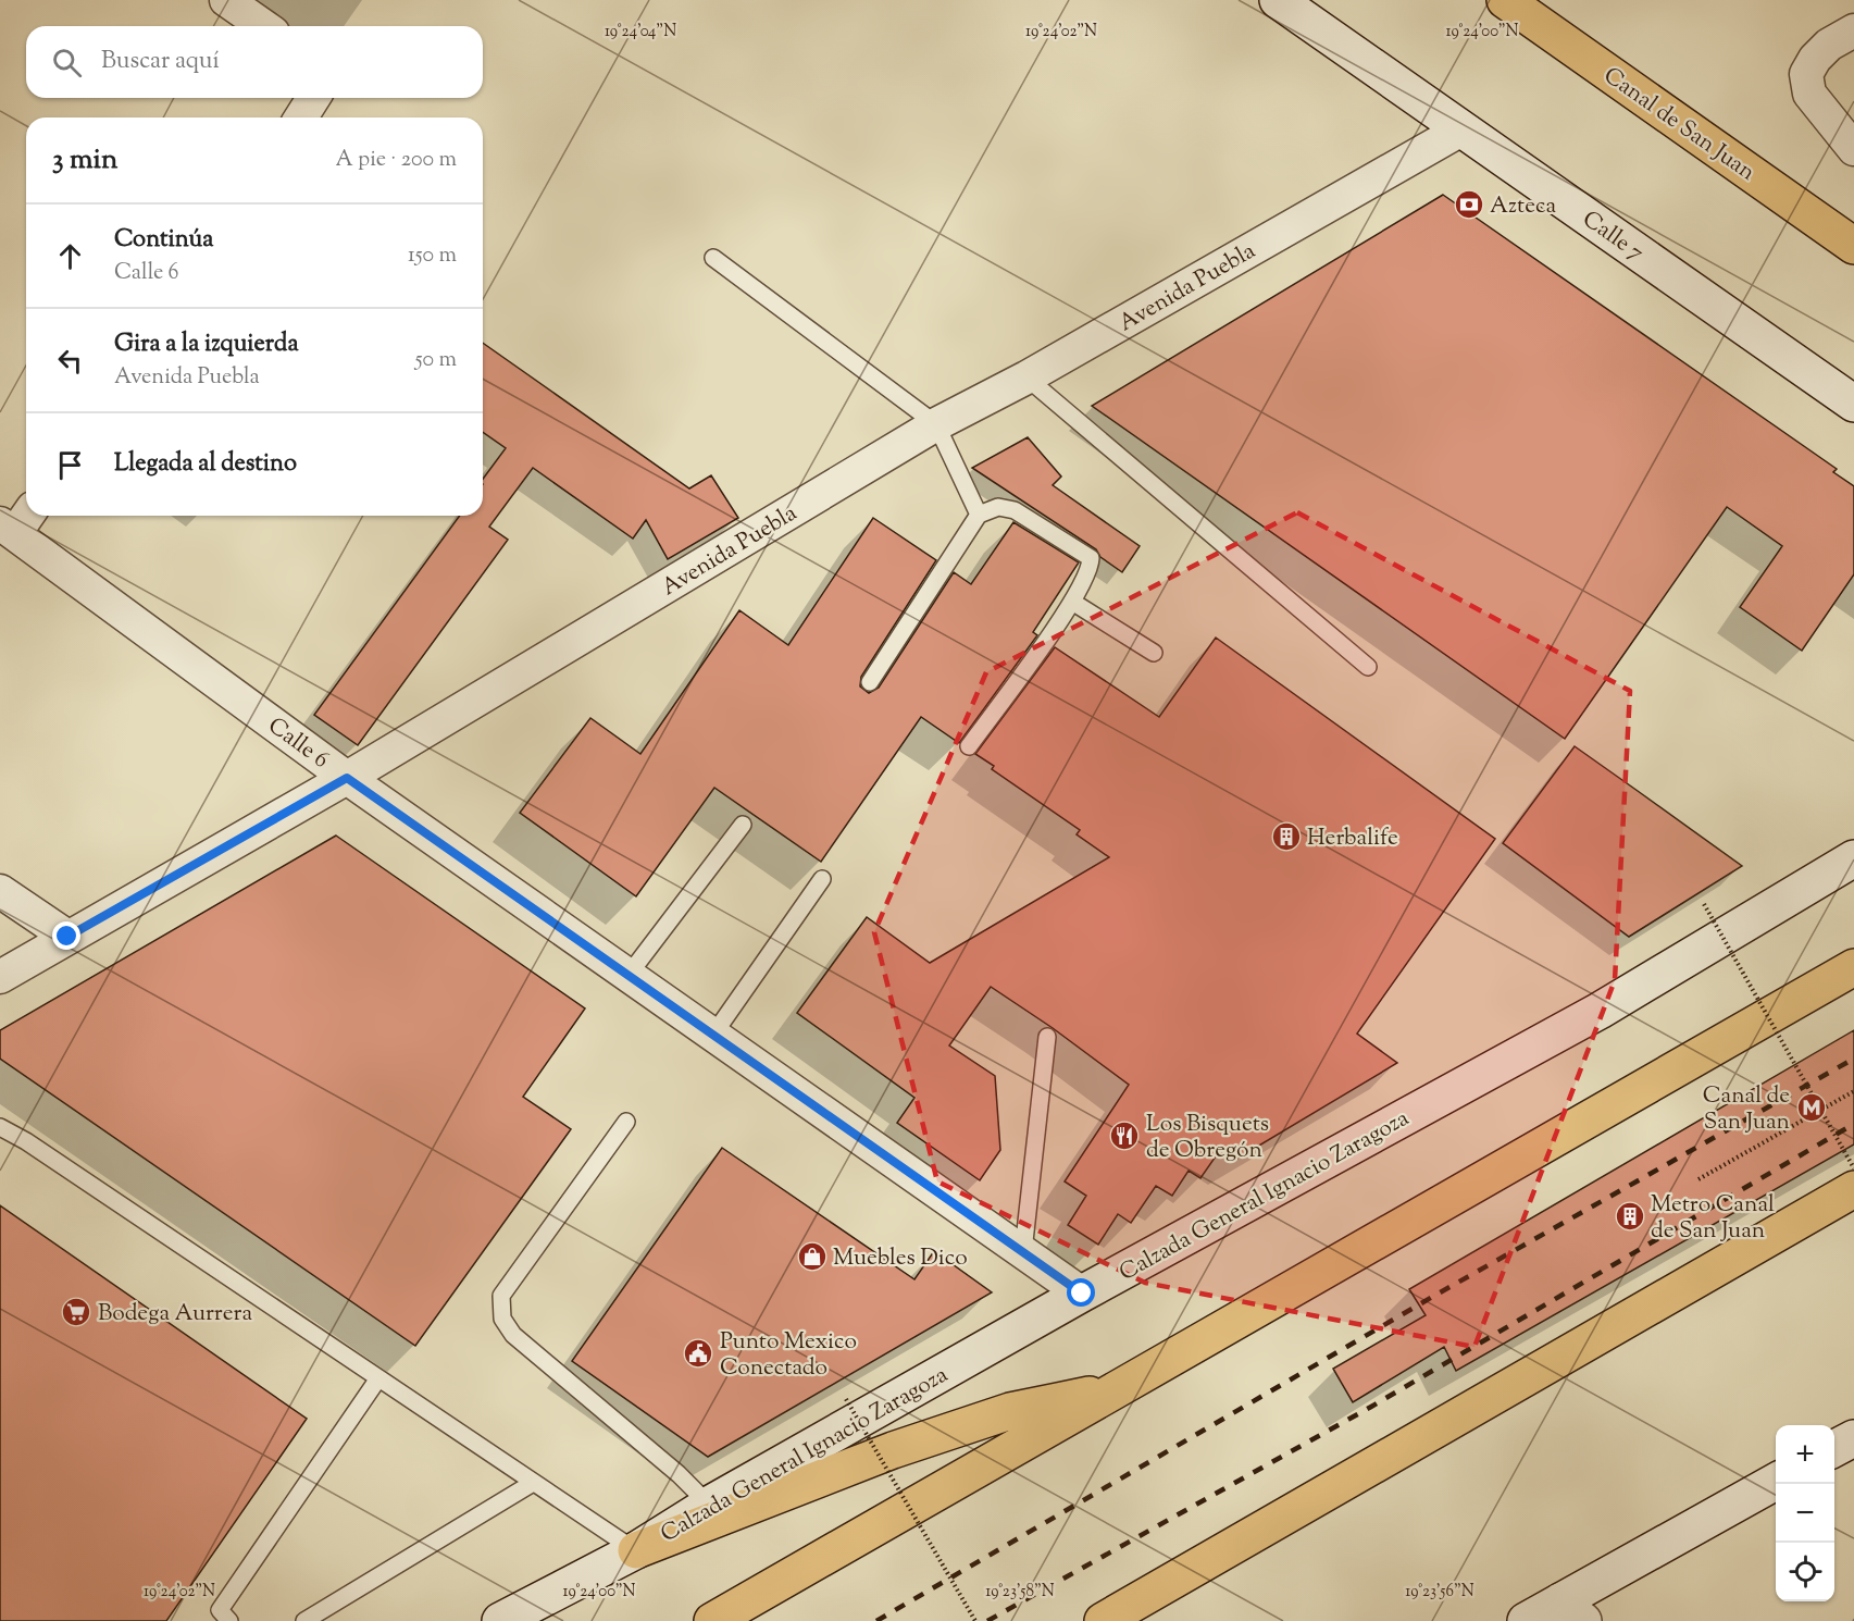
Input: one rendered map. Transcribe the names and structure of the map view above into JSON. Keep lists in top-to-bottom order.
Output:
{
  "streets": {
    "main road": ["Canal de San Juan", "Calle 7", "Calzada General Ignacio Zaragoza"],
    "street": ["Avenida Puebla", "Calle 6"]
  },
  "crossings": [
    ["Calle 7", "Avenida Puebla"],
    ["Avenida Puebla", "Calle 6"],
    ["Calle 6", "Calzada General Ignacio Zaragoza"]
  ],
  "places": {
    "bank": ["Azteca"],
    "building": ["Herbalife", "Metro Canal de San Juan"],
    "metro station": ["Canal de San Juan"],
    "restaurant": ["Los Bisquets de Obregón"],
    "shop": ["Muebles Dico"],
    "supermarket": ["Bodega Aurrera"],
    "public building": ["Punto Mexico Conectado"]
  },
  "page": {
    "search": "Buscar aquí",
    "heading": ["3 min", "A pie · 200 m"],
    "list": [
      ["Continúa", "Calle 6", "150 m"],
      ["Gira a la izquierda", "Avenida Puebla", "50 m"],
      "Llegada al destino"
    ],
    "map_buttons": ["+", "−"]
  },
  "coordinates": [
    "19°24'04\"N",
    "19°24'02\"N",
    "19°24'00\"N",
    "19°23'58\"N",
    "19°23'56\"N"
  ]
}
